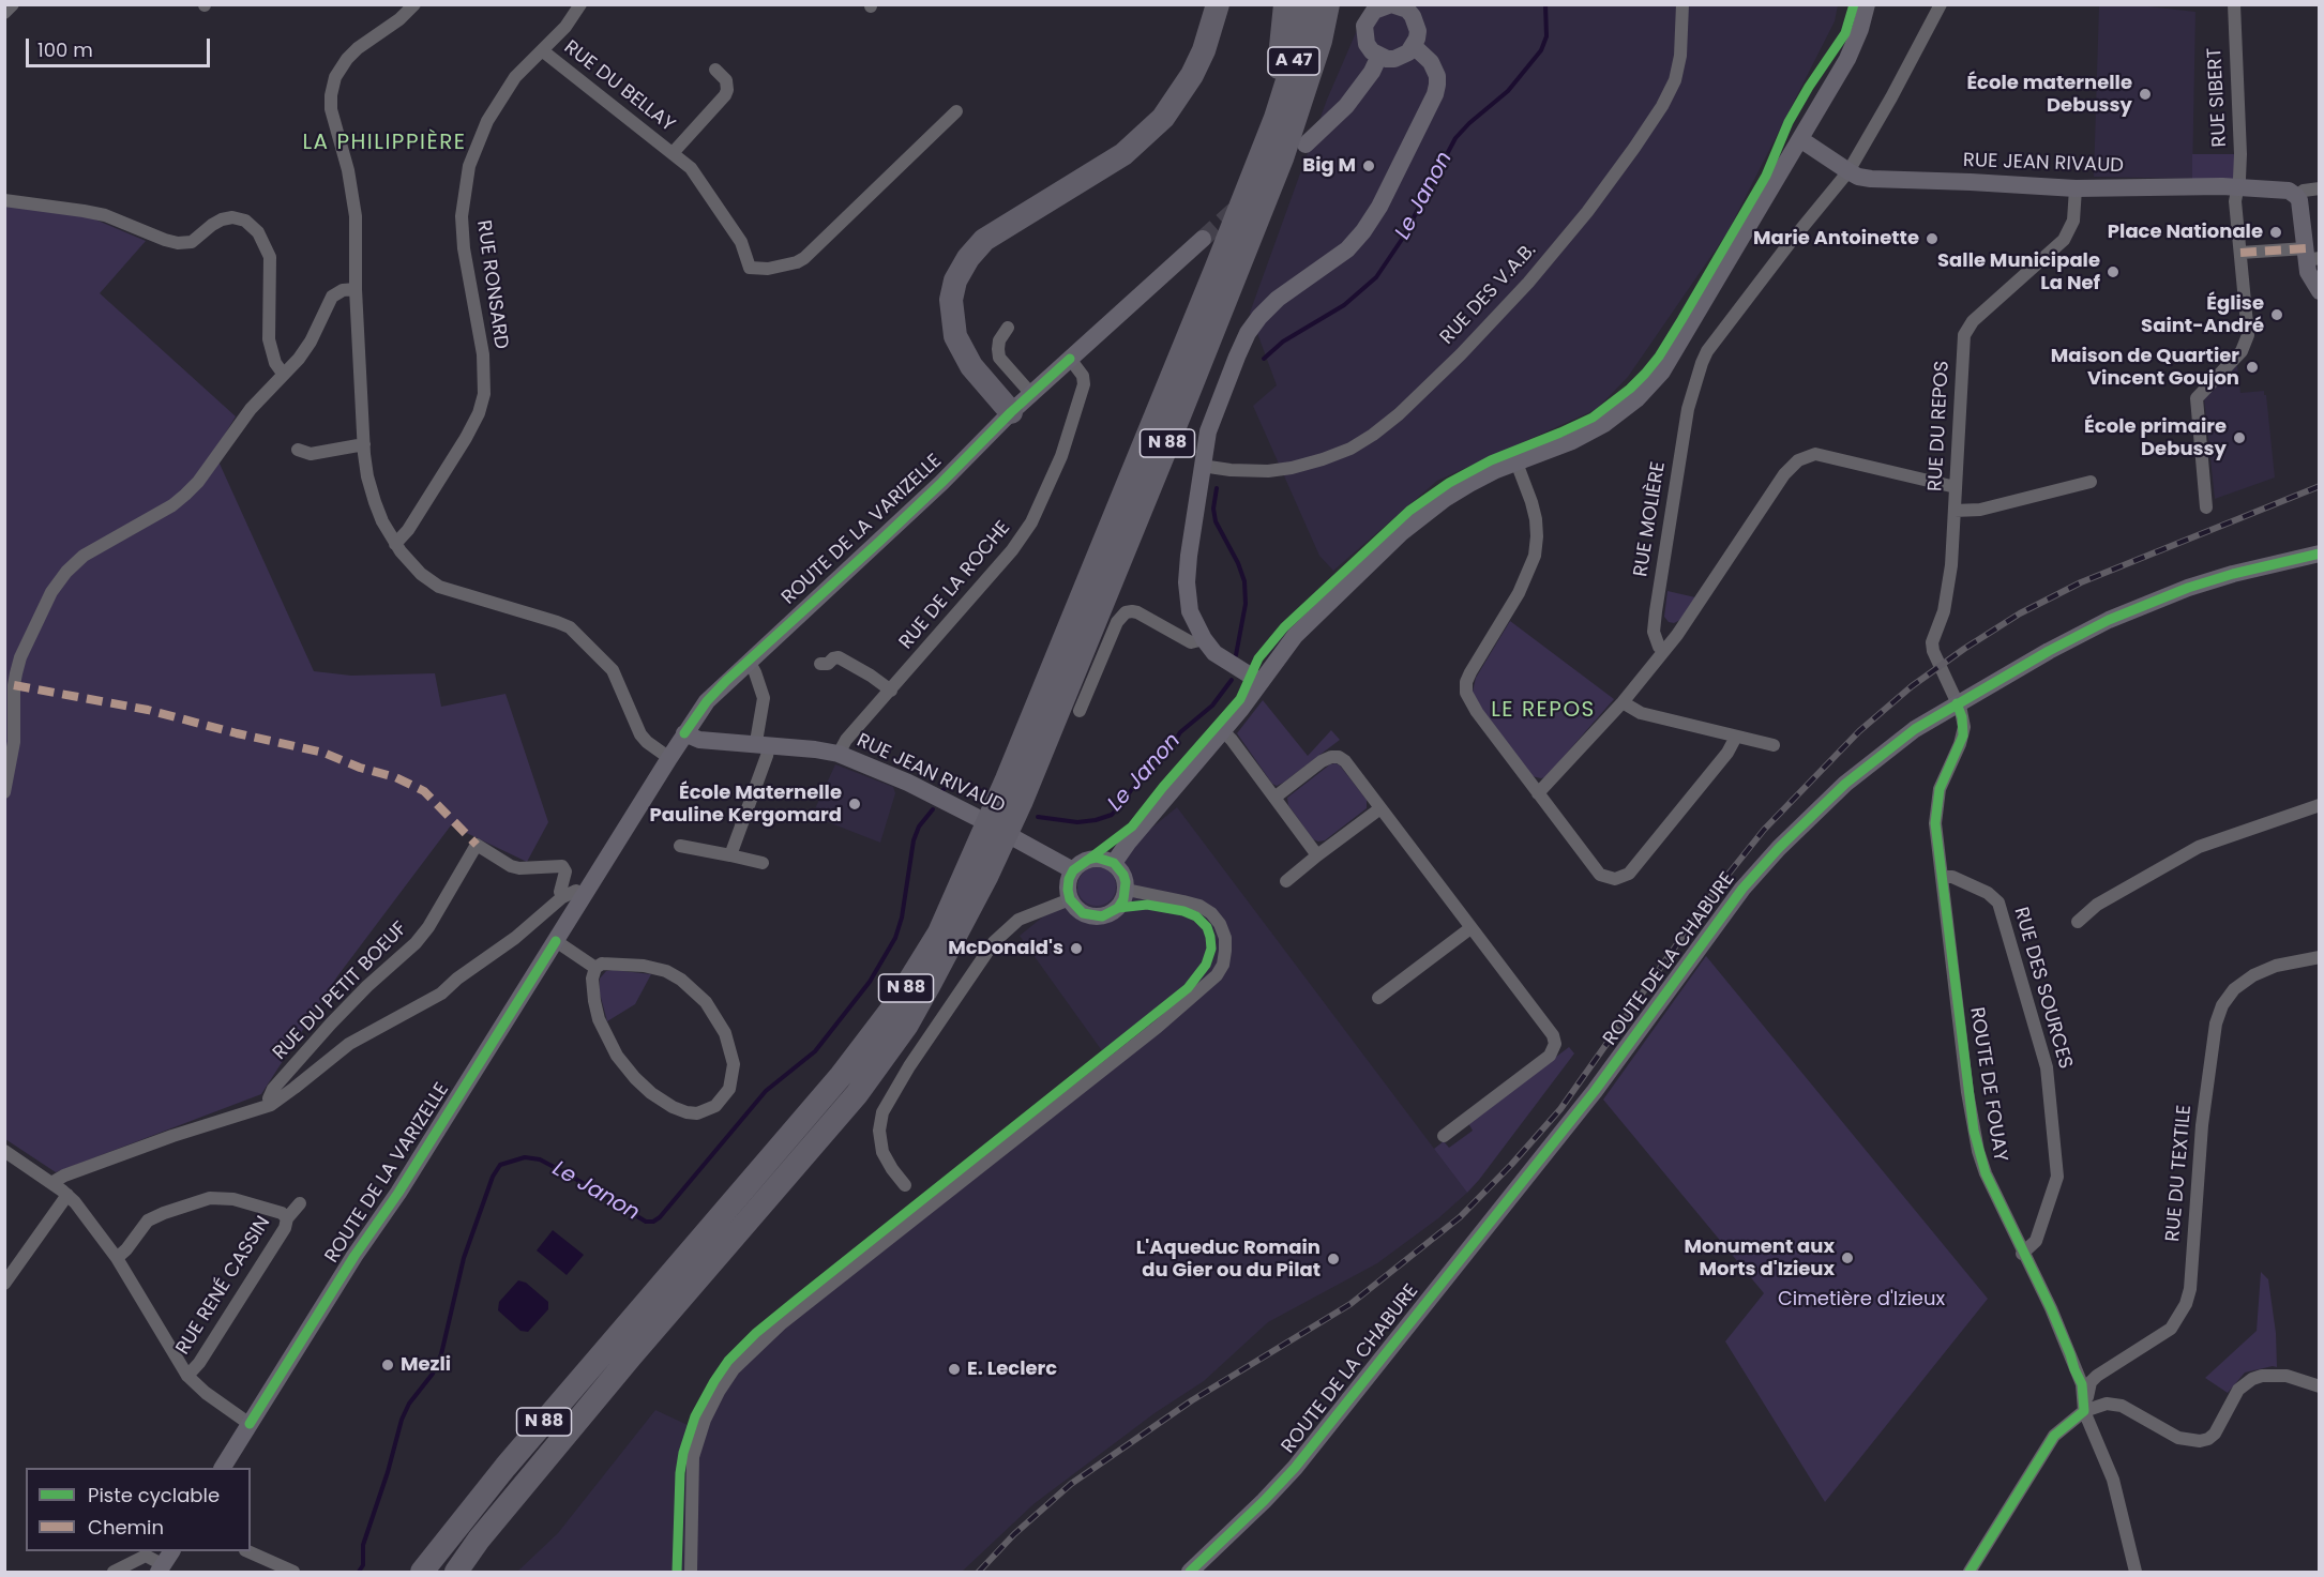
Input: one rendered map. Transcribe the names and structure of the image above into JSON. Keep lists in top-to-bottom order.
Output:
{
  "streets": {
    "highway": ["A 47", "N 88"],
    "main road": ["RUE JEAN RIVAUD", "ROUTE DE LA VARIZELLE", "ROUTE DE LA CHABURE"],
    "street": [
      "RUE DU BELLAY",
      "RUE SIBERT",
      "RUE RONSARD",
      "RUE DES V.A.B.",
      "RUE DU REPOS",
      "RUE MOLIÈRE",
      "RUE DE LA ROCHE",
      "RUE DES SOURCES",
      "RUE DU PETIT BOEUF",
      "ROUTE DE FOUAY",
      "RUE DU TEXTILE",
      "RUE RENÉ CASSIN"
    ]
  },
  "crossings": [
    ["A 47", "N 88"],
    ["RUE DU BELLAY", "RUE RONSARD"],
    ["RUE SIBERT", "RUE JEAN RIVAUD"],
    ["RUE JEAN RIVAUD", "RUE DU REPOS"],
    ["RUE JEAN RIVAUD", "RUE MOLIÈRE"],
    ["RUE JEAN RIVAUD", "ROUTE DE LA VARIZELLE"],
    ["RUE JEAN RIVAUD", "RUE DE LA ROCHE"],
    ["RUE DU REPOS", "ROUTE DE LA CHABURE"],
    ["RUE DU REPOS", "ROUTE DE FOUAY"],
    ["ROUTE DE LA VARIZELLE", "RUE DE LA ROCHE"],
    ["ROUTE DE LA CHABURE", "ROUTE DE FOUAY"],
    ["RUE DES SOURCES", "ROUTE DE FOUAY"],
    ["ROUTE DE FOUAY", "RUE DU TEXTILE"]
  ],
  "districts": ["LA PHILIPPIÈRE", "LE REPOS"],
  "water": ["Le Janon"],
  "parks": ["Cimetière d'Izieux"],
  "places": [
    "École maternelle Debussy",
    "Big M",
    "Place Nationale",
    "Marie Antoinette",
    "Salle Municipale La Nef",
    "Église Saint-André",
    "Maison de Quartier Vincent Goujon",
    "École primaire Debussy",
    "École Maternelle Pauline Kergomard",
    "McDonald's",
    "Monument aux Morts d'Izieux",
    "L'Aqueduc Romain du Gier ou du Pilat",
    "Mezli",
    "E. Leclerc"
  ],
  "legend": ["Piste cyclable", "Chemin"],
  "scale_bar": "100 m"
}
